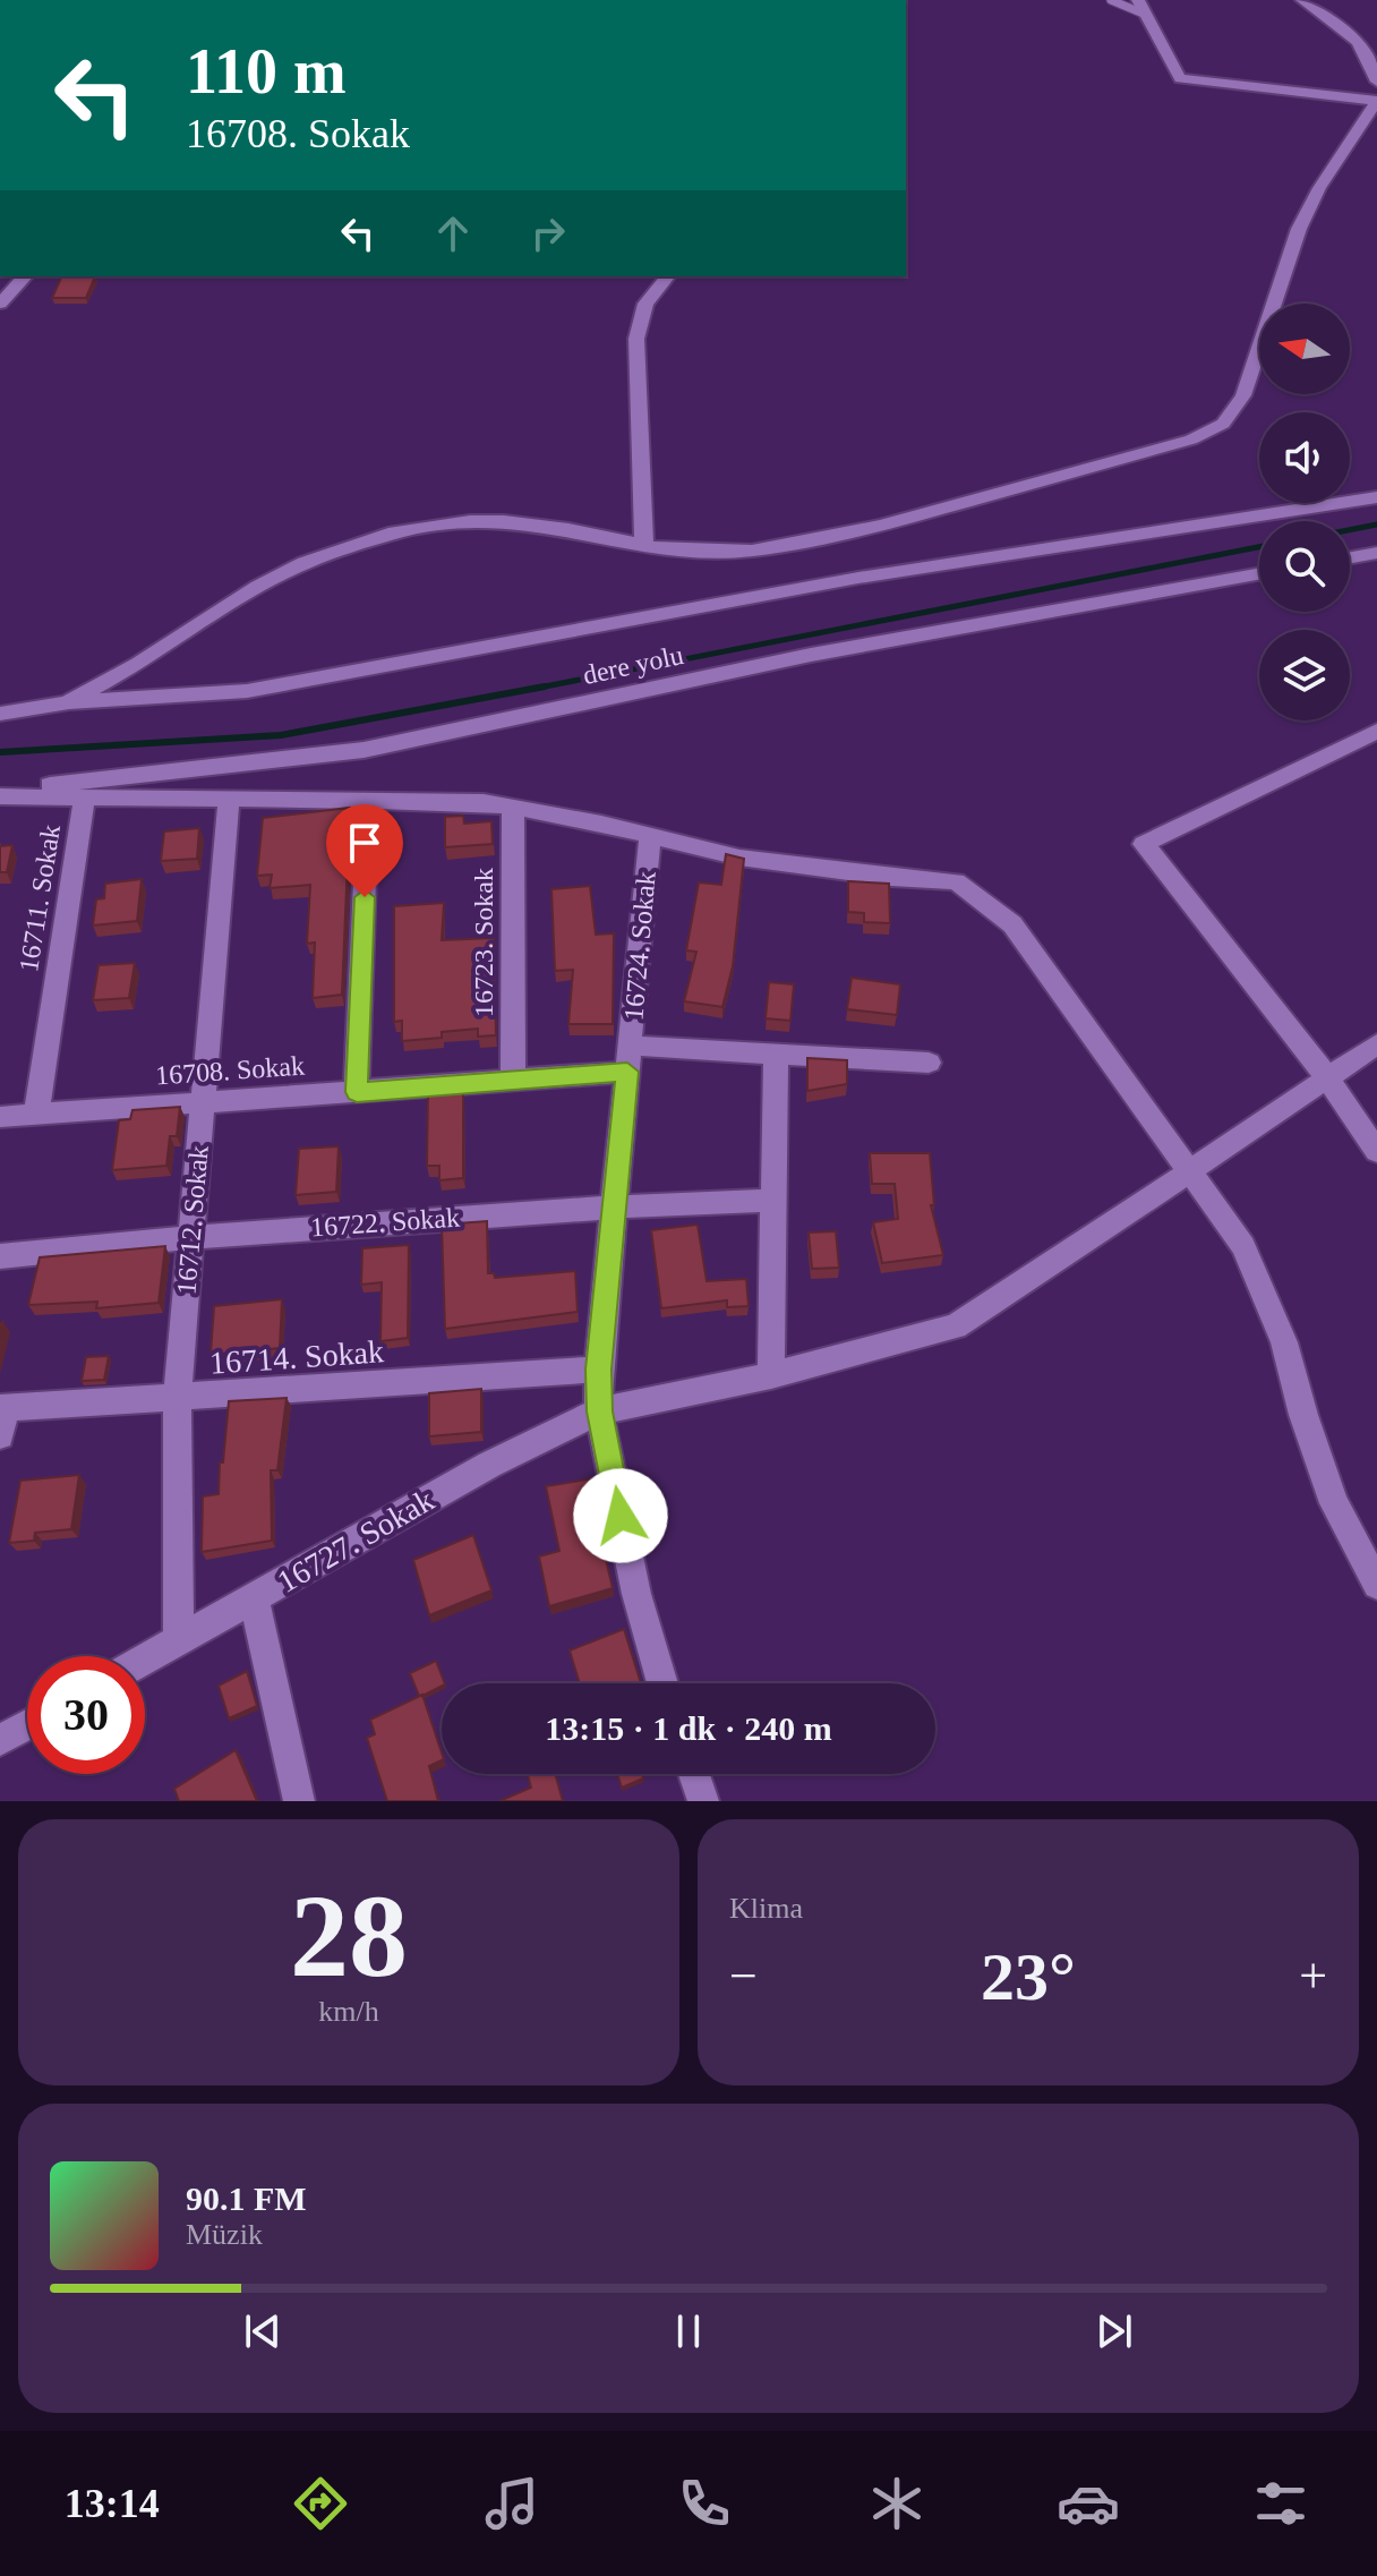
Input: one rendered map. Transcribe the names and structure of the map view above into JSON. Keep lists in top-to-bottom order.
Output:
{
  "streets": {
    "street": [
      "dere yolu",
      "16711. Sokak",
      "16723. Sokak",
      "16724. Sokak",
      "16708. Sokak",
      "16712. Sokak",
      "16722. Sokak",
      "16714. Sokak",
      "16727. Sokak"
    ]
  },
  "crossings": [
    ["16711. Sokak", "16708. Sokak"],
    ["16723. Sokak", "16708. Sokak"],
    ["16724. Sokak", "16708. Sokak"],
    ["16724. Sokak", "16722. Sokak"],
    ["16724. Sokak", "16714. Sokak"],
    ["16724. Sokak", "16727. Sokak"],
    ["16708. Sokak", "16712. Sokak"],
    ["16712. Sokak", "16722. Sokak"],
    ["16712. Sokak", "16714. Sokak"],
    ["16712. Sokak", "16727. Sokak"]
  ],
  "north": "left",
  "page": {
    "turn": ["110 m", "16708. Sokak"],
    "limit": "30",
    "trip": "13:15 · 1 dk · 240 m",
    "tile": [
      ["28", "km/h"],
      "Klima"
    ],
    "heat": ["−", "23°", "+"],
    "song": ["90.1 FM", "Müzik"],
    "tabs": "13:14"
  }
}
